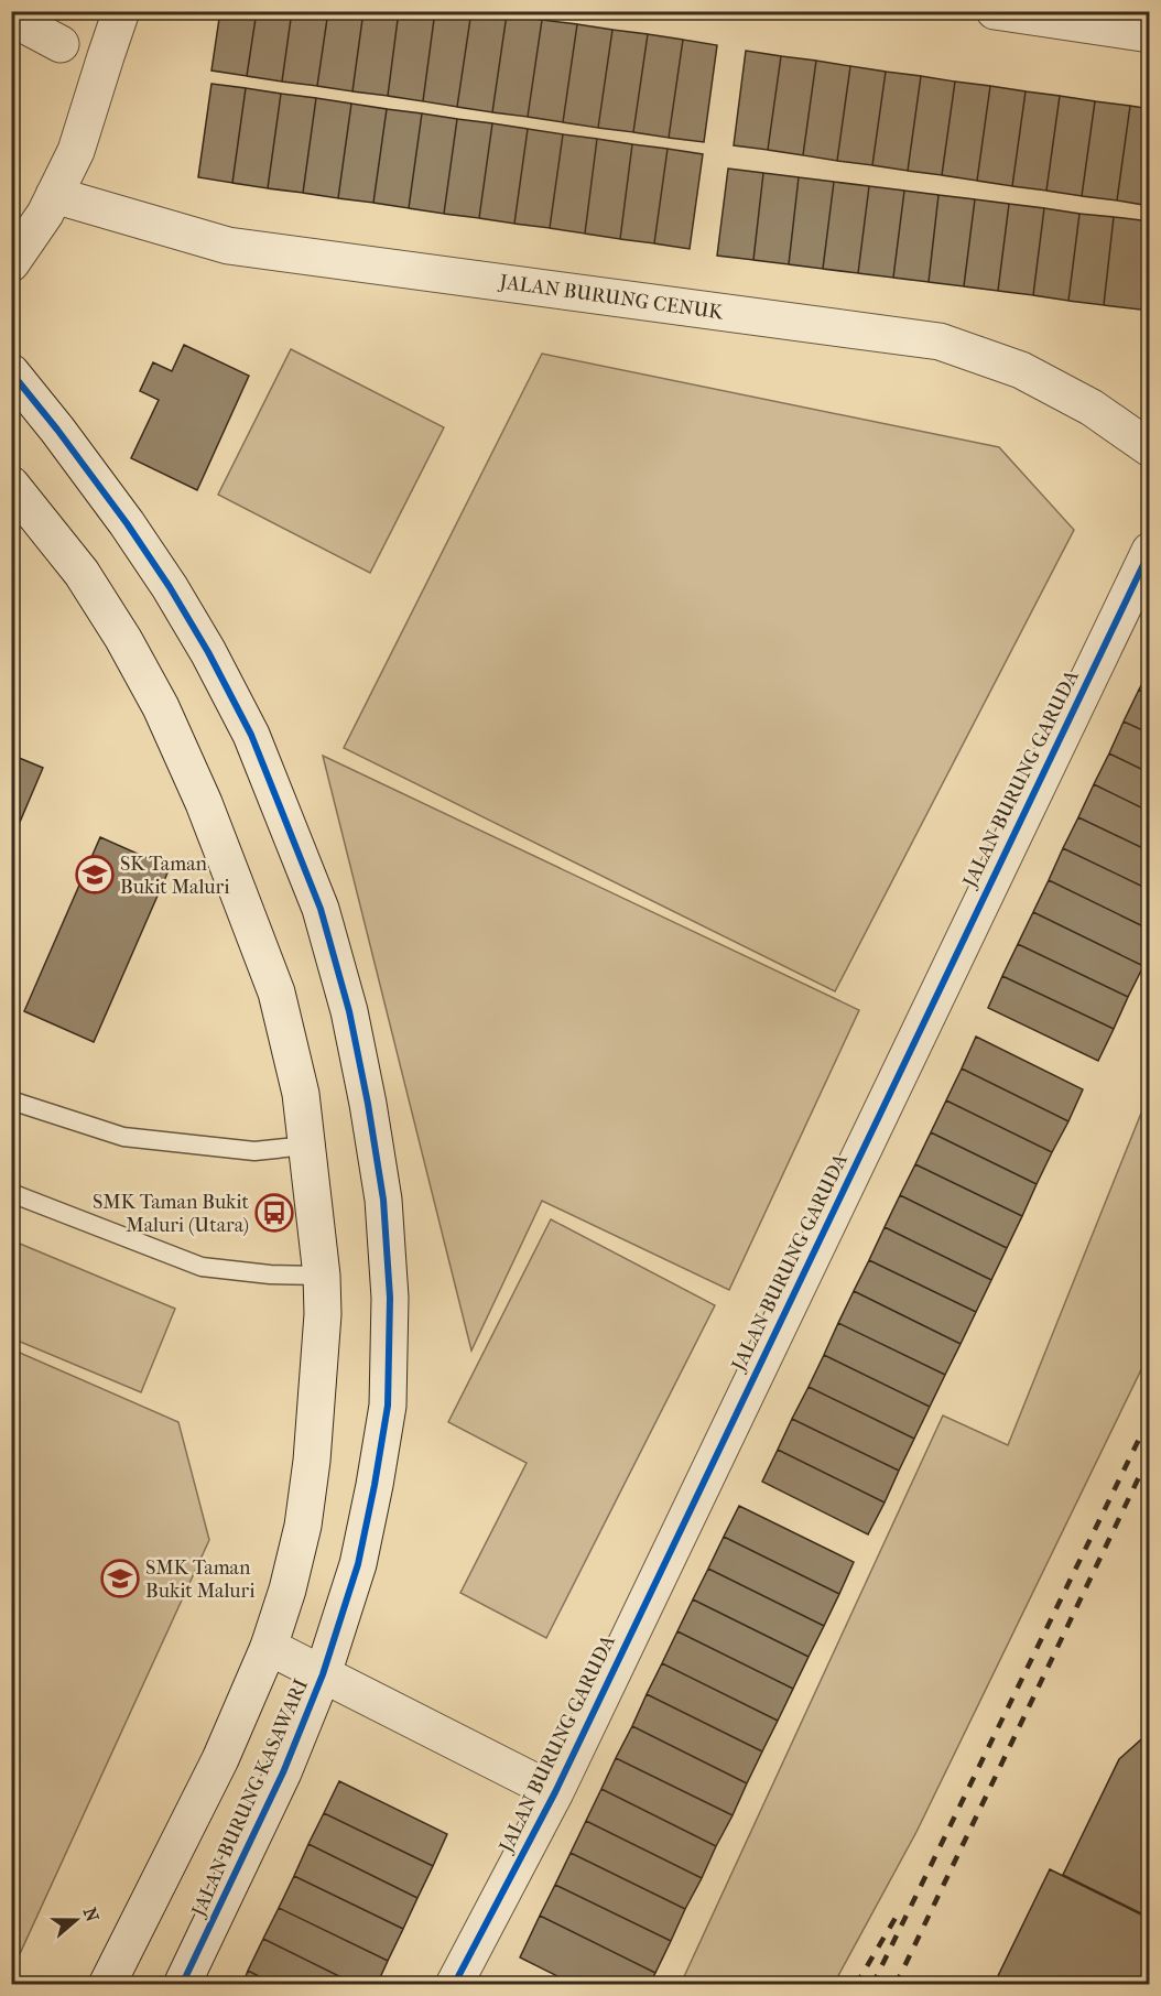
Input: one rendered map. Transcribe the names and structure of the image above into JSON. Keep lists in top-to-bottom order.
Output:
{
  "streets": {
    "street": ["JALAN BURUNG CENUK", "JALAN BURUNG GARUDA", "JALAN BURUNG KASAWARI"]
  },
  "places": {
    "school or university": ["SK Taman Bukit Maluri", "SMK Taman Bukit Maluri"],
    "bus stop": ["SMK Taman Bukit Maluri (Utara)"]
  },
  "north": "right"
}
